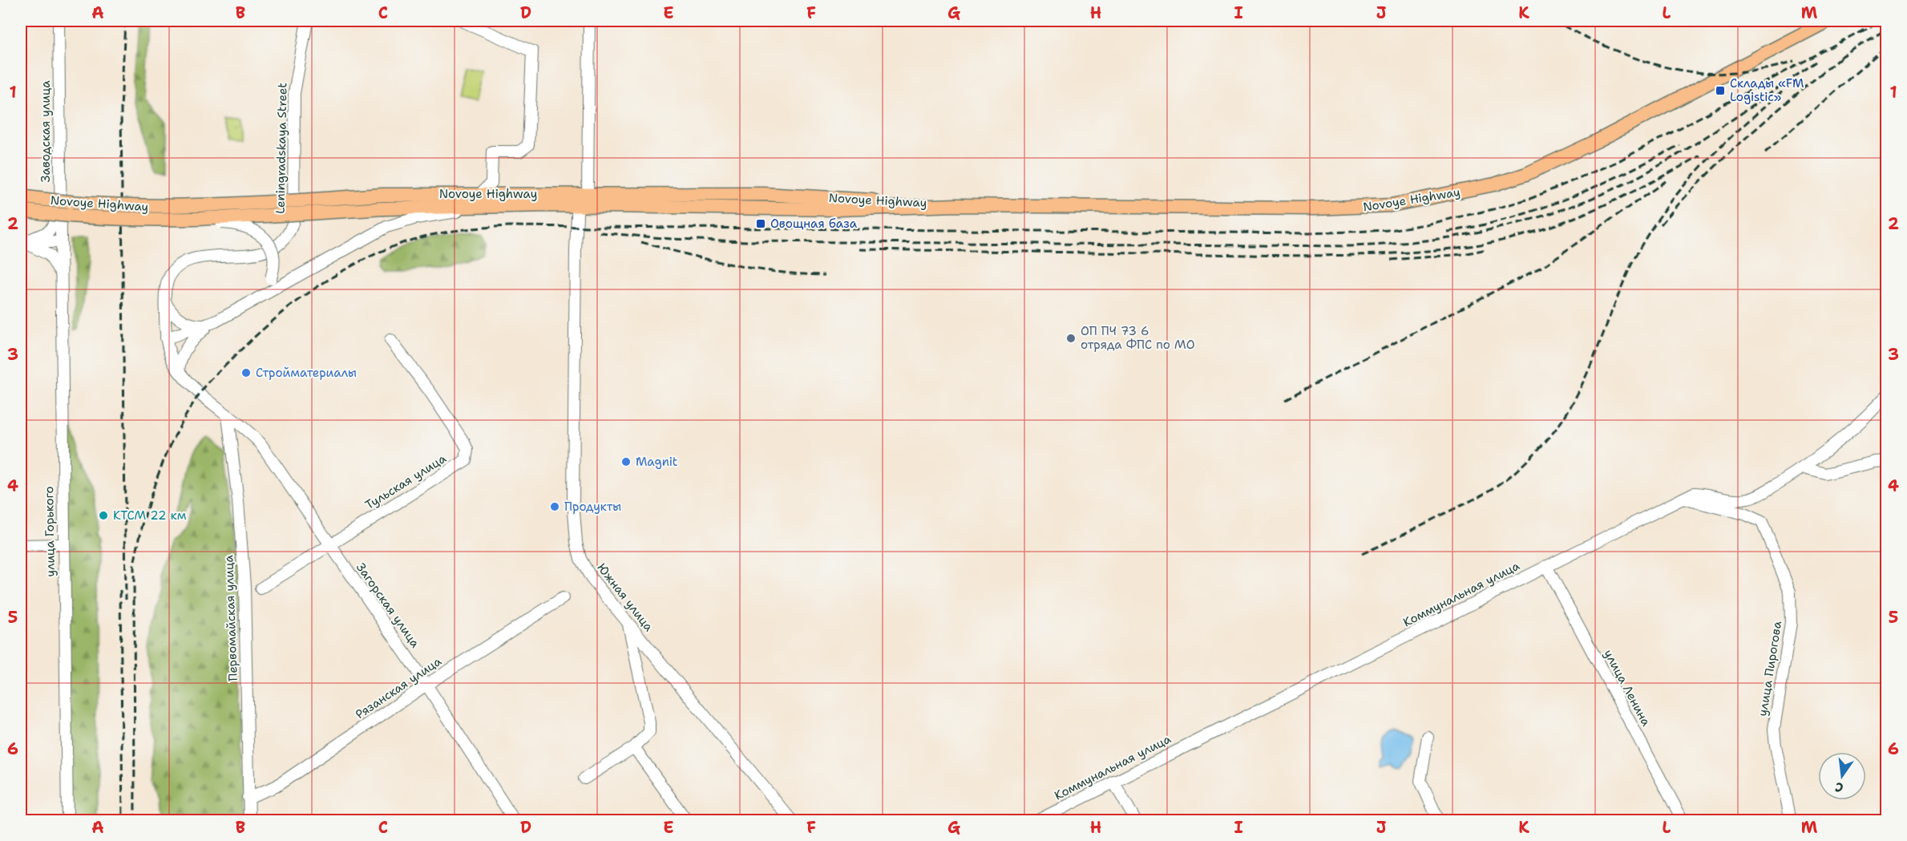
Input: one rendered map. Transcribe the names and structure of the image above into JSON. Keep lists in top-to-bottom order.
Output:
{
  "streets": {
    "main road": ["Novoye Highway"],
    "street": [
      "Заводская улица",
      "Leningradskaya Street",
      "Тульская улица",
      "улица Горького",
      "Коммунальная улица",
      "Южная улица",
      "Загорская улица",
      "Первомайская улица",
      "улица Пирогова",
      "Рязанская улица",
      "улица Ленина"
    ]
  },
  "crossings": [
    ["Заводская улица", "улица Горького"],
    ["Novoye Highway", "Южная улица"],
    ["Тульская улица", "Загорская улица"],
    ["Коммунальная улица", "улица Пирогова"],
    ["Коммунальная улица", "улица Ленина"],
    ["Загорская улица", "Первомайская улица"],
    ["Загорская улица", "Рязанская улица"],
    ["Первомайская улица", "Рязанская улица"]
  ],
  "places": {
    "transit": ["Склады «FM Logistic»", "Овощная база"],
    "other": [
      "ОП ПЧ 73 6 отряда ФПС по МО",
      "Стройматериалы",
      "Magnit",
      "Продукты",
      "КТСМ 22 км"
    ]
  },
  "north": "bottom",
  "grid": {
    "columns": [
      "A",
      "B",
      "C",
      "D",
      "E",
      "F",
      "G",
      "H",
      "I",
      "J",
      "K",
      "L",
      "M"
    ],
    "rows": [
      "1",
      "2",
      "3",
      "4",
      "5",
      "6"
    ]
  }
}
